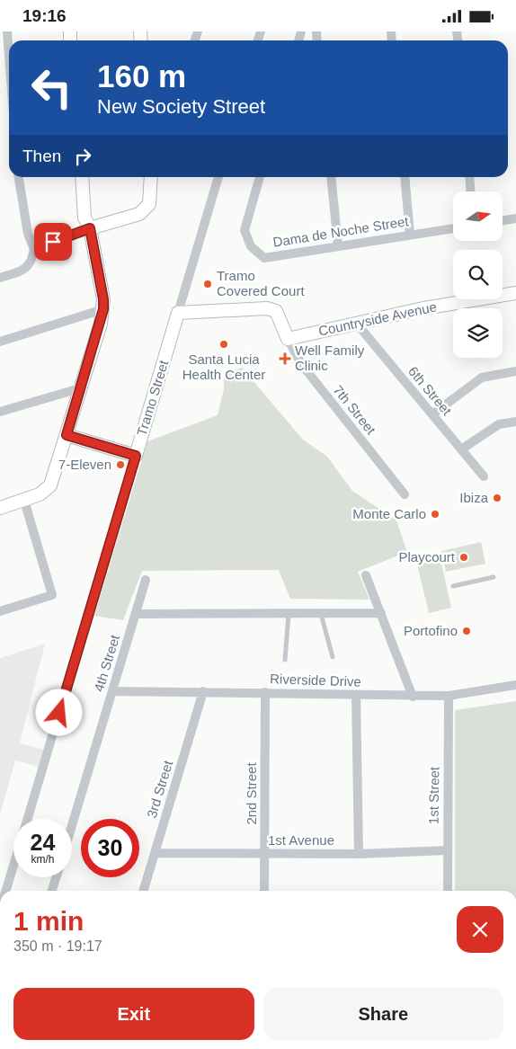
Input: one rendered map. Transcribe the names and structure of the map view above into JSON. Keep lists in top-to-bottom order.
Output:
{
  "streets": {
    "street": [
      "Dama de Noche Street",
      "Countryside Avenue",
      "6th Street",
      "Tramo Street",
      "7th Street",
      "4th Street",
      "Riverside Drive",
      "3rd Street",
      "2nd Street",
      "1st Street",
      "1st Avenue"
    ]
  },
  "crossings": [
    ["Countryside Avenue", "6th Street"],
    ["Countryside Avenue", "7th Street"],
    ["4th Street", "Riverside Drive"],
    ["Riverside Drive", "3rd Street"],
    ["Riverside Drive", "2nd Street"],
    ["Riverside Drive", "1st Street"],
    ["3rd Street", "1st Avenue"],
    ["2nd Street", "1st Avenue"],
    ["1st Street", "1st Avenue"]
  ],
  "places": {
    "other": [
      "Tramo Covered Court",
      "Santa Lucia Health Center",
      "7-Eleven",
      "Ibiza",
      "Monte Carlo",
      "Playcourt",
      "Portofino"
    ],
    "health": ["Well Family Clinic"]
  },
  "north": "right",
  "page": {
    "status": "19:16",
    "turn": ["160 m", "New Society Street"],
    "then": "Then",
    "speed": "24 km/h",
    "limit": "30",
    "heading": ["1 min", "350 m · 19:17"],
    "buttons": ["Exit", "Share"]
  }
}
